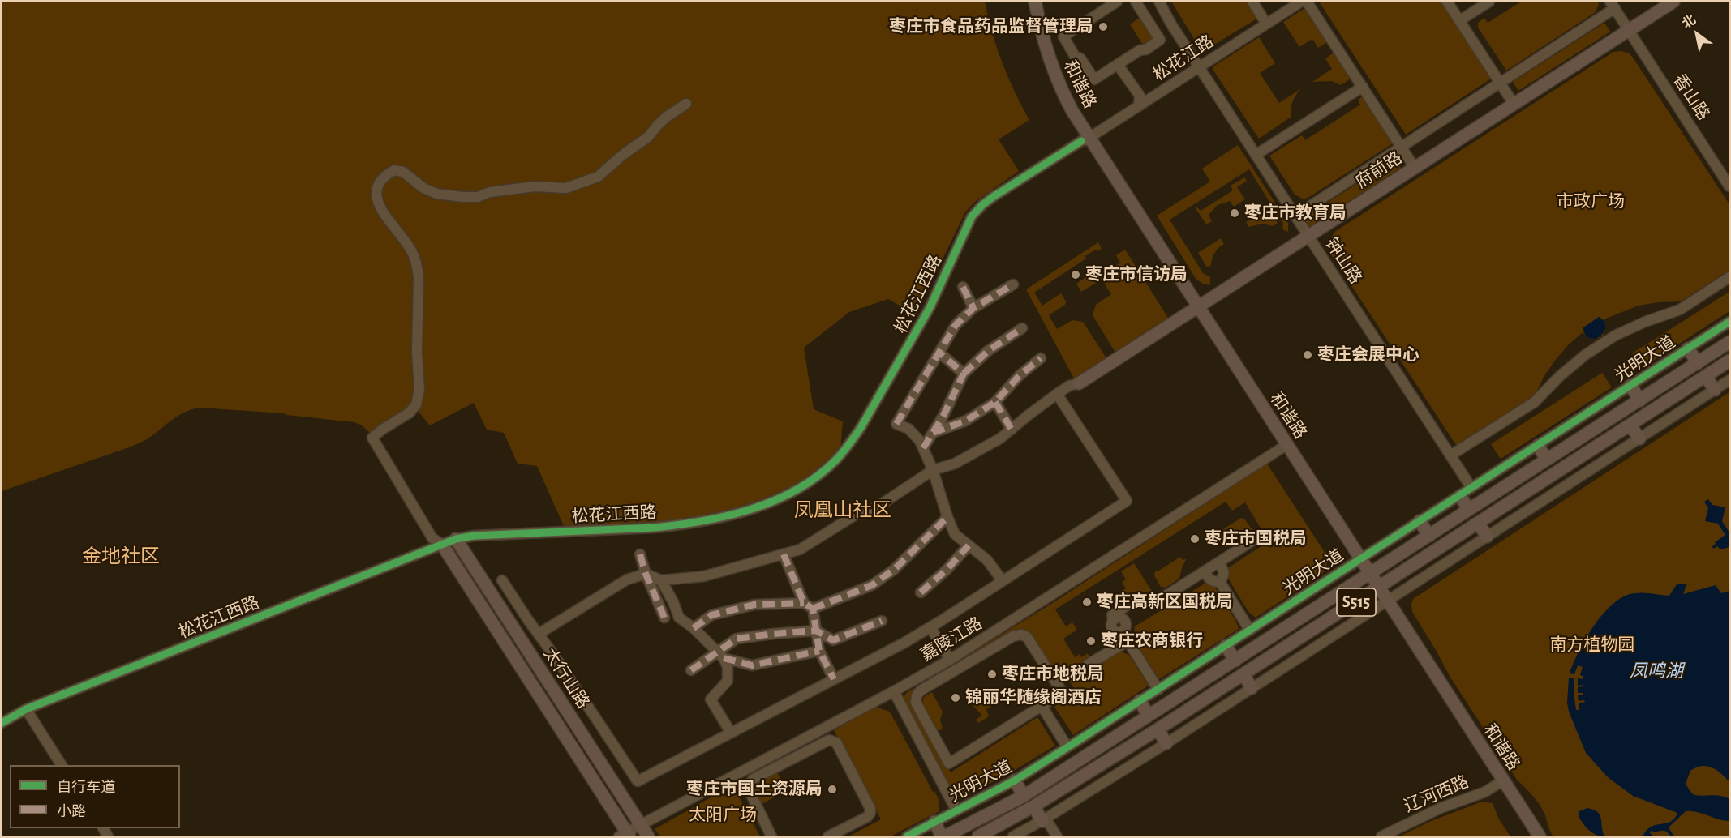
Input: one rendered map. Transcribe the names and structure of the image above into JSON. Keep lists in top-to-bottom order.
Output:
{
  "streets": {
    "main road": [
      "和谐路",
      "府前路",
      "光明大道",
      "S515",
      "太行山路"
    ],
    "street": [
      "松花江路",
      "香山路",
      "钟山路",
      "松花江西路",
      "嘉陵江路",
      "辽河西路"
    ]
  },
  "crossings": [
    ["松花江路", "和谐路"],
    ["松花江路", "钟山路"],
    ["松花江路", "松花江西路"],
    ["和谐路", "府前路"],
    ["和谐路", "松花江西路"],
    ["和谐路", "光明大道"],
    ["和谐路", "S515"],
    ["和谐路", "嘉陵江路"],
    ["和谐路", "辽河西路"],
    ["香山路", "府前路"],
    ["府前路", "钟山路"],
    ["钟山路", "光明大道"],
    ["松花江西路", "太行山路"],
    ["嘉陵江路", "太行山路"]
  ],
  "districts": ["凤凰山社区", "金地社区"],
  "water": ["凤鸣湖"],
  "parks": ["市政广场", "南方植物园", "太阳广场"],
  "places": [
    "枣庄市食品药品监督管理局",
    "枣庄市教育局",
    "枣庄市信访局",
    "枣庄会展中心",
    "枣庄市国税局",
    "枣庄高新区国税局",
    "枣庄农商银行",
    "枣庄市地税局",
    "锦丽华随缘阁酒店",
    "枣庄市国土资源局"
  ],
  "legend": ["自行车道", "小路"],
  "north": "top left"
}
